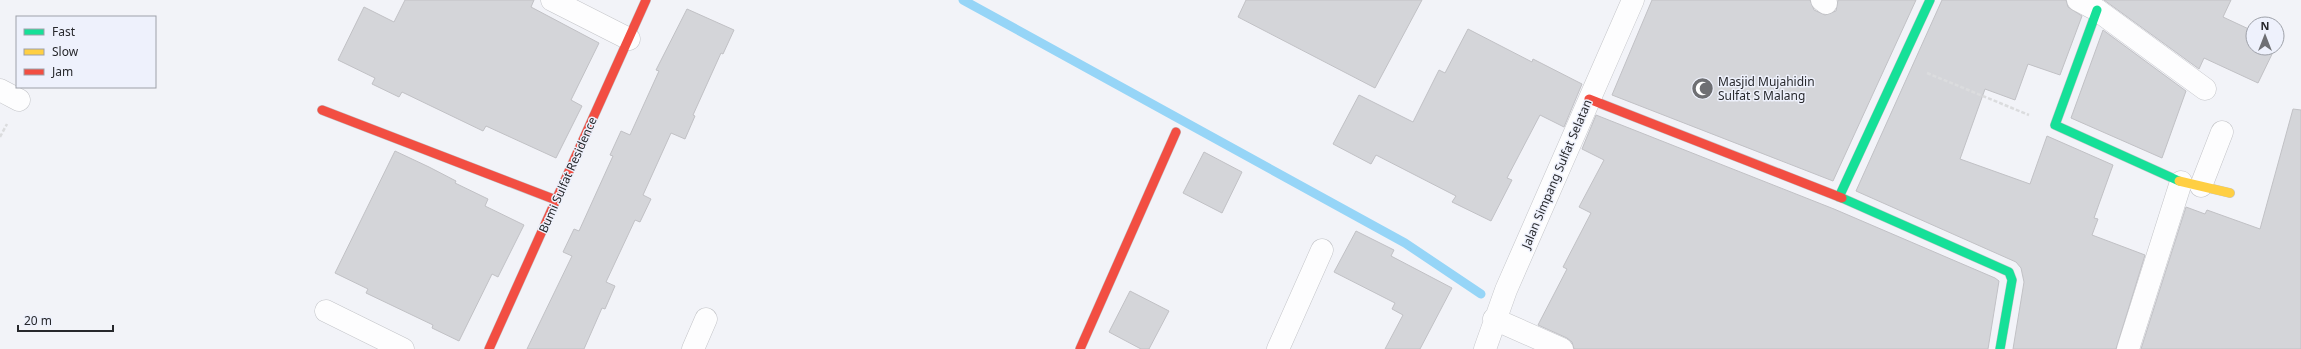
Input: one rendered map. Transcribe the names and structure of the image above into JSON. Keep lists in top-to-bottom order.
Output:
{
  "streets": {
    "street": ["Jalan Simpang Sulfat Selatan", "Bumi Sulfat Residence"]
  },
  "places": {
    "mosque": ["Masjid Mujahidin Sulfat S Malang"]
  },
  "legend": ["Fast", "Slow", "Jam"],
  "scale_bar": "20 m",
  "north": "top"
}
